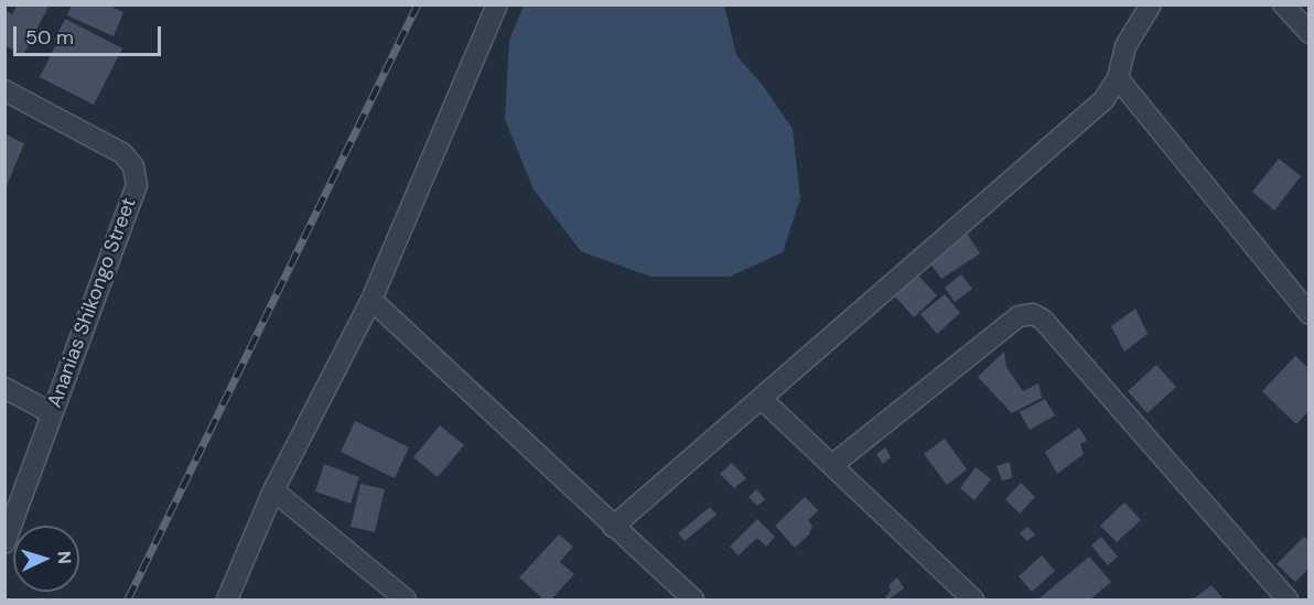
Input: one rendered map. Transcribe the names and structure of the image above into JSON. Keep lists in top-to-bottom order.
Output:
{
  "streets": {
    "street": ["Ananias Shikongo Street"]
  },
  "scale_bar": "50 m",
  "north": "right"
}
